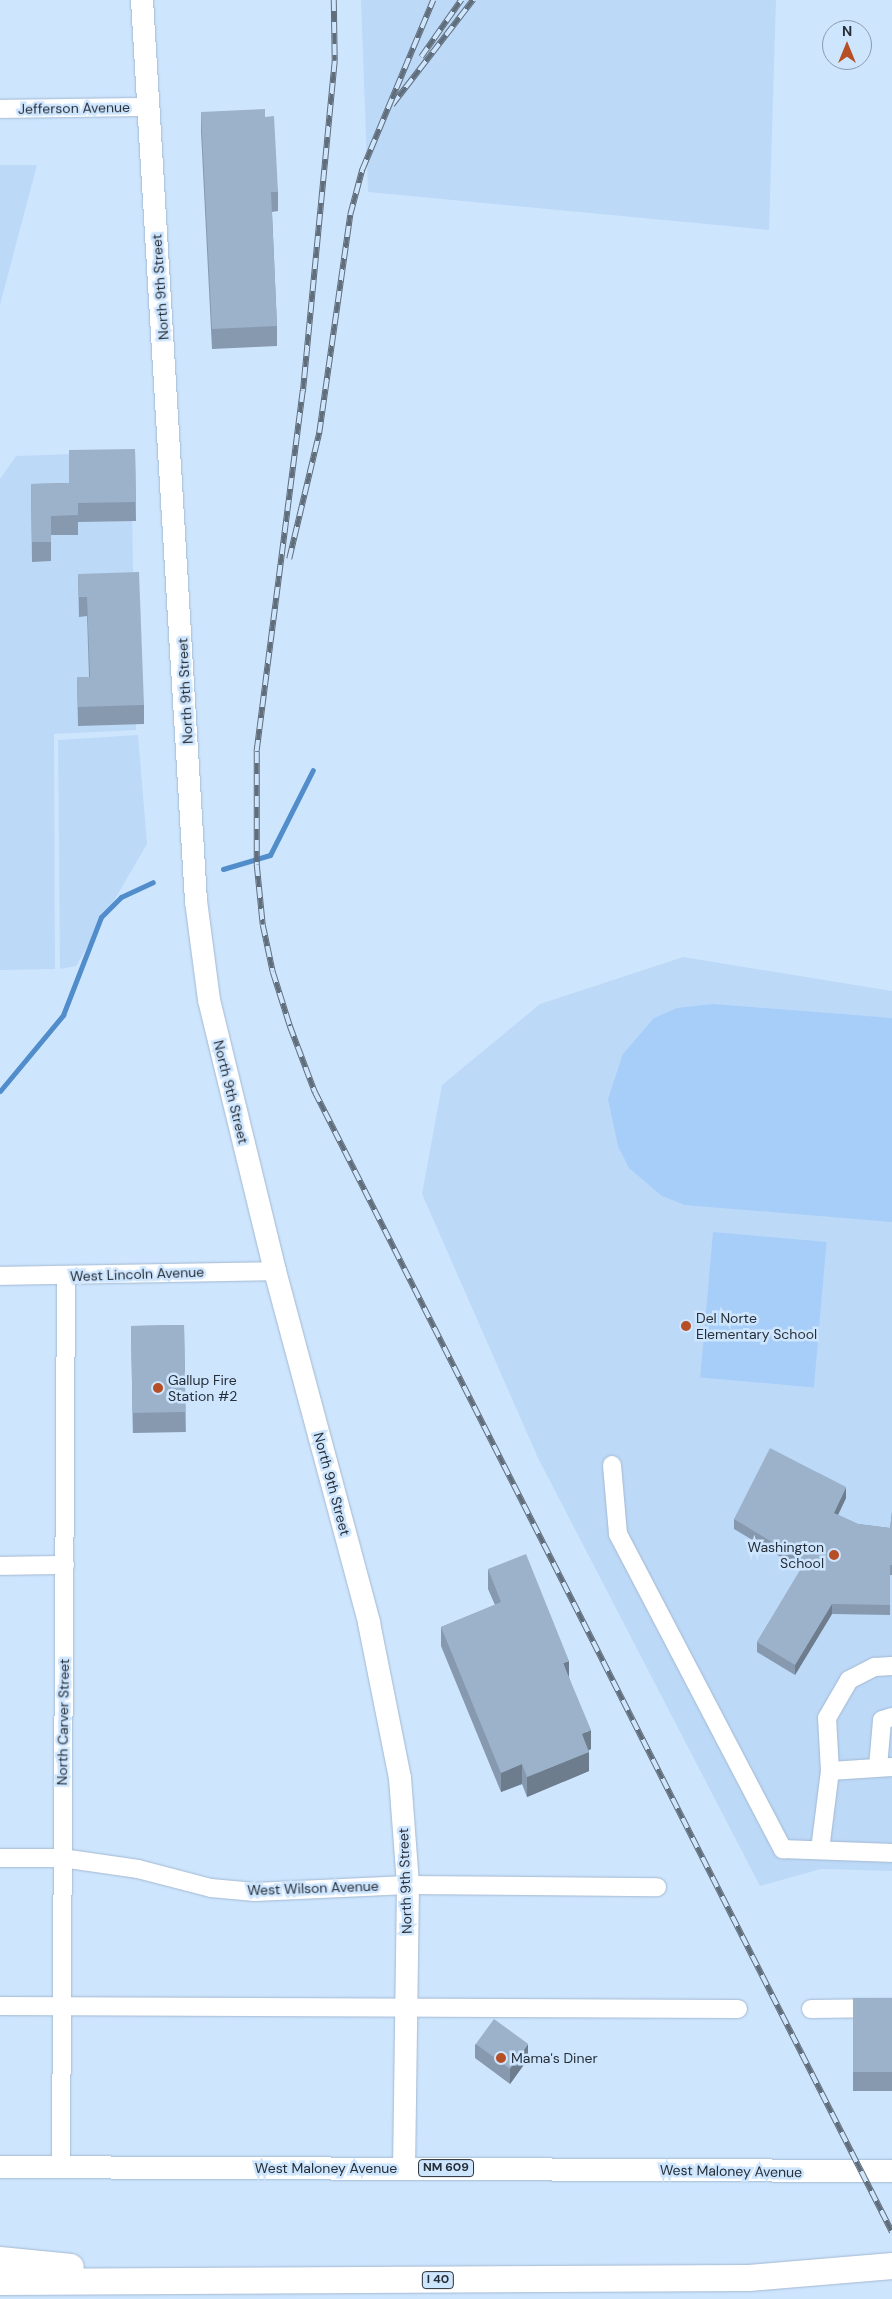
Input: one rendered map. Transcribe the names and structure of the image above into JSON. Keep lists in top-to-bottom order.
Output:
{
  "streets": {
    "highway": ["I 40"],
    "main road": ["North 9th Street", "West Maloney Avenue", "NM 609"],
    "street": [
      "Jefferson Avenue",
      "West Lincoln Avenue",
      "North Carver Street",
      "West Wilson Avenue"
    ]
  },
  "crossings": [
    ["Jefferson Avenue", "North 9th Street"],
    ["North 9th Street", "West Lincoln Avenue"],
    ["North 9th Street", "West Wilson Avenue"],
    ["North 9th Street", "West Maloney Avenue"],
    ["West Lincoln Avenue", "North Carver Street"],
    ["North Carver Street", "West Wilson Avenue"],
    ["North Carver Street", "West Maloney Avenue"]
  ],
  "places": [
    "Del Norte Elementary School",
    "Gallup Fire Station #2",
    "Washington School",
    "Mama's Diner"
  ],
  "north": "top"
}
